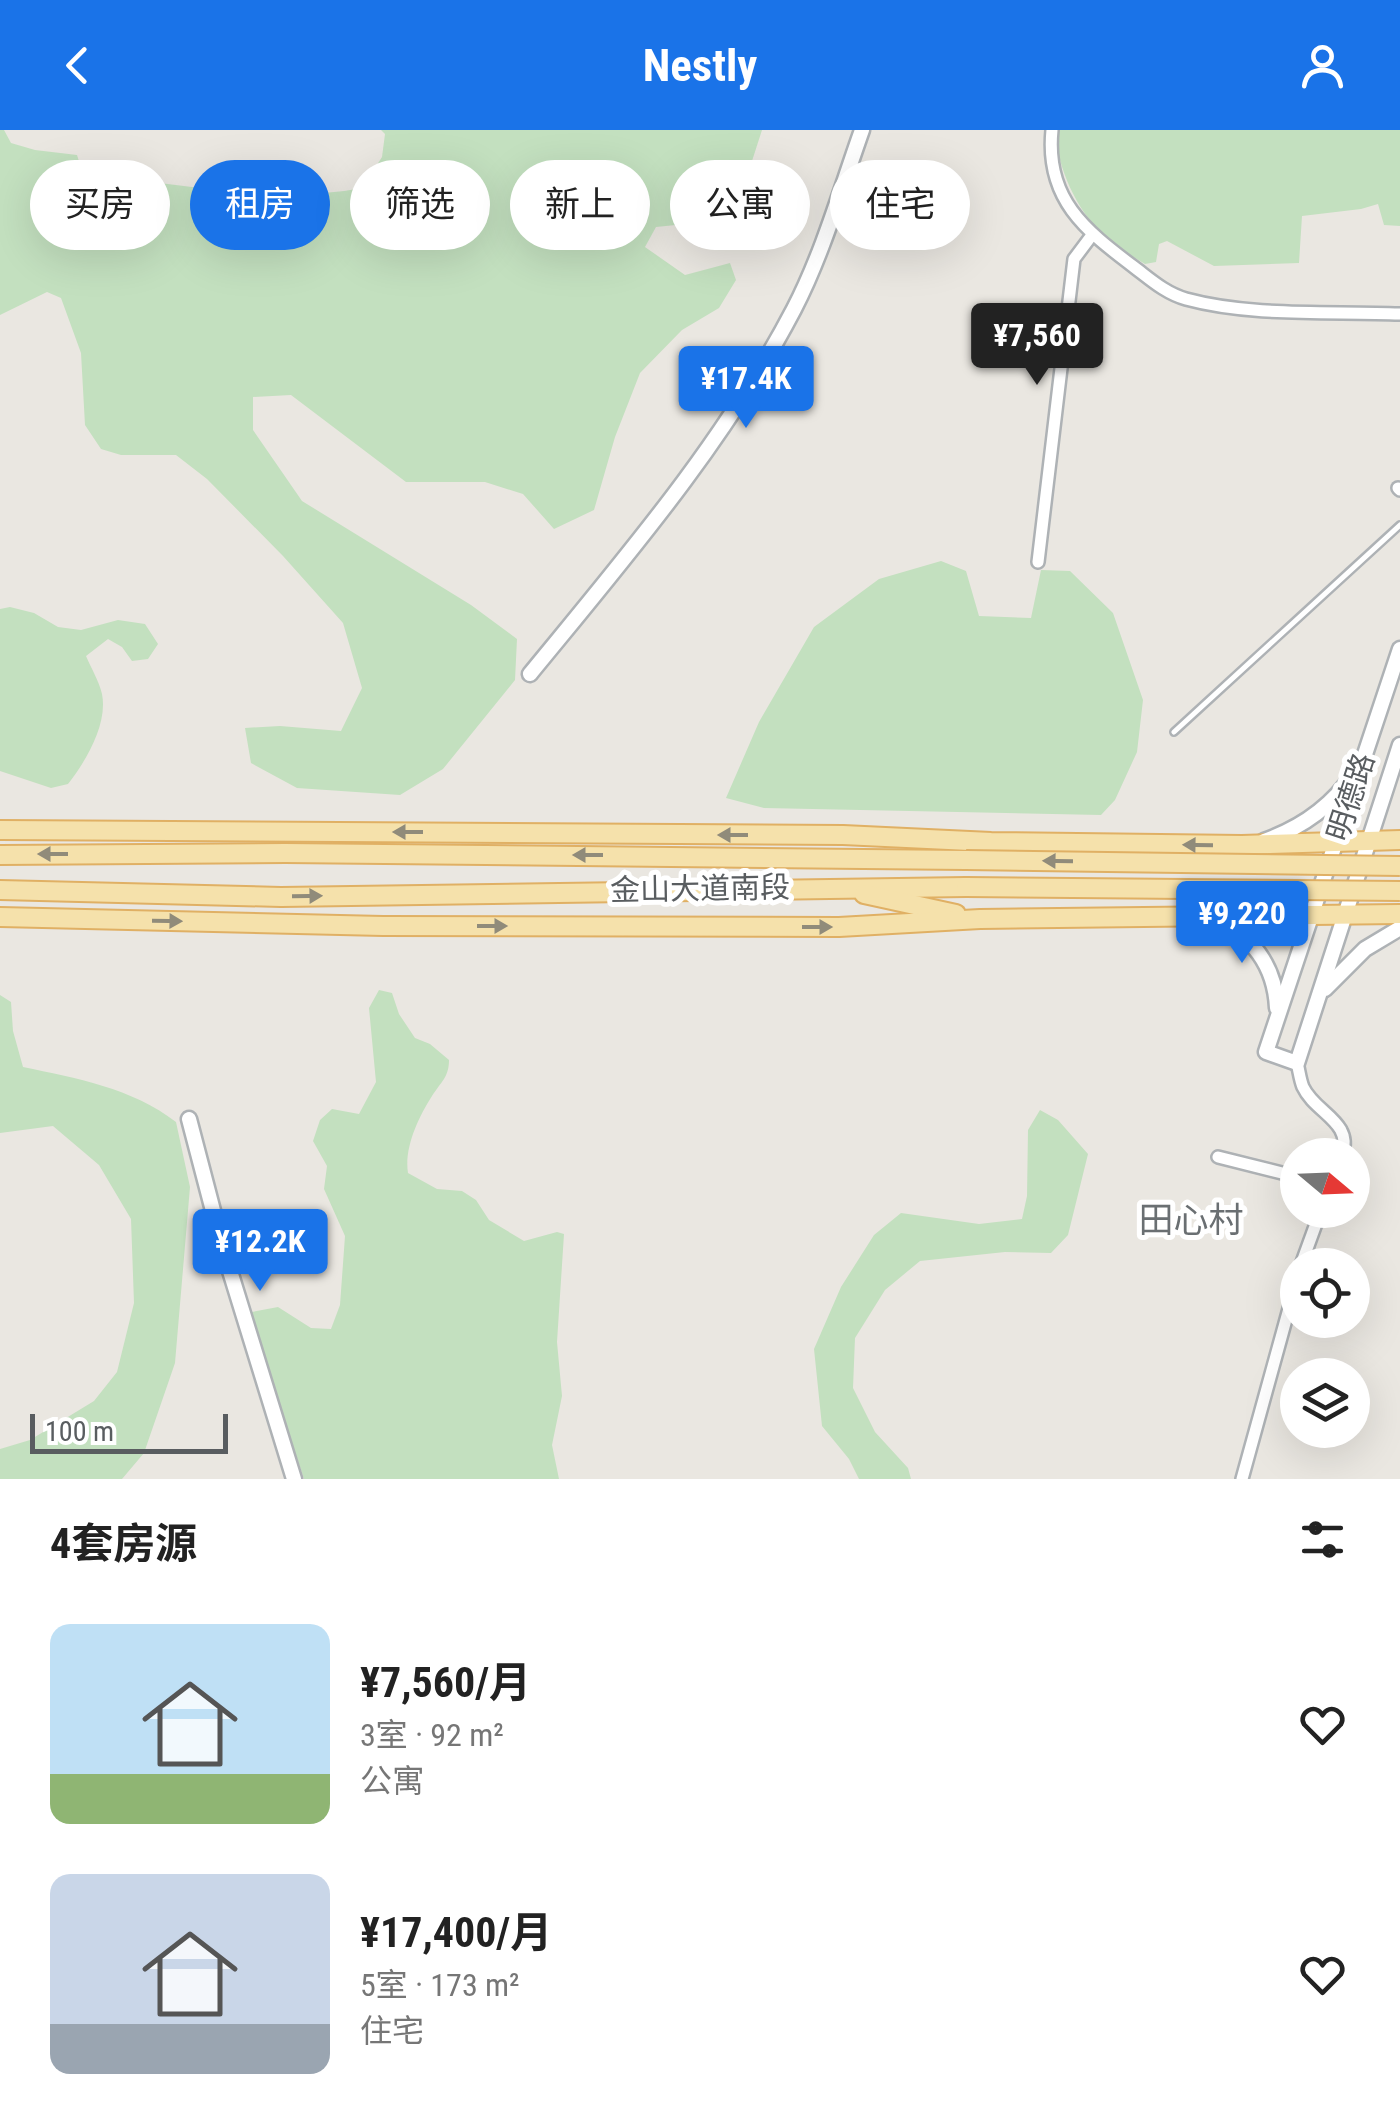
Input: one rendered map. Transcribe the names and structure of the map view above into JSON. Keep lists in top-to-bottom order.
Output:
{
  "streets": {
    "main road": ["金山大道南段"],
    "street": ["明德路"]
  },
  "districts": ["田心村"],
  "scale_bar": "100 m",
  "north": "right",
  "page": {
    "header": "Nestly",
    "chip": [
      "买房",
      "租房",
      "筛选",
      "新上",
      "公寓",
      "住宅"
    ],
    "price": [
      "¥7,560",
      "¥17.4K",
      "¥9,220",
      "¥12.2K"
    ],
    "scale": "100 m",
    "heading": "4套房源",
    "list": [
      {
        "name": "¥7,560/月",
        "note": "3室 · 92 m² · 公寓"
      },
      {
        "name": "¥17,400/月",
        "note": "5室 · 173 m² · 住宅"
      }
    ]
  }
}
